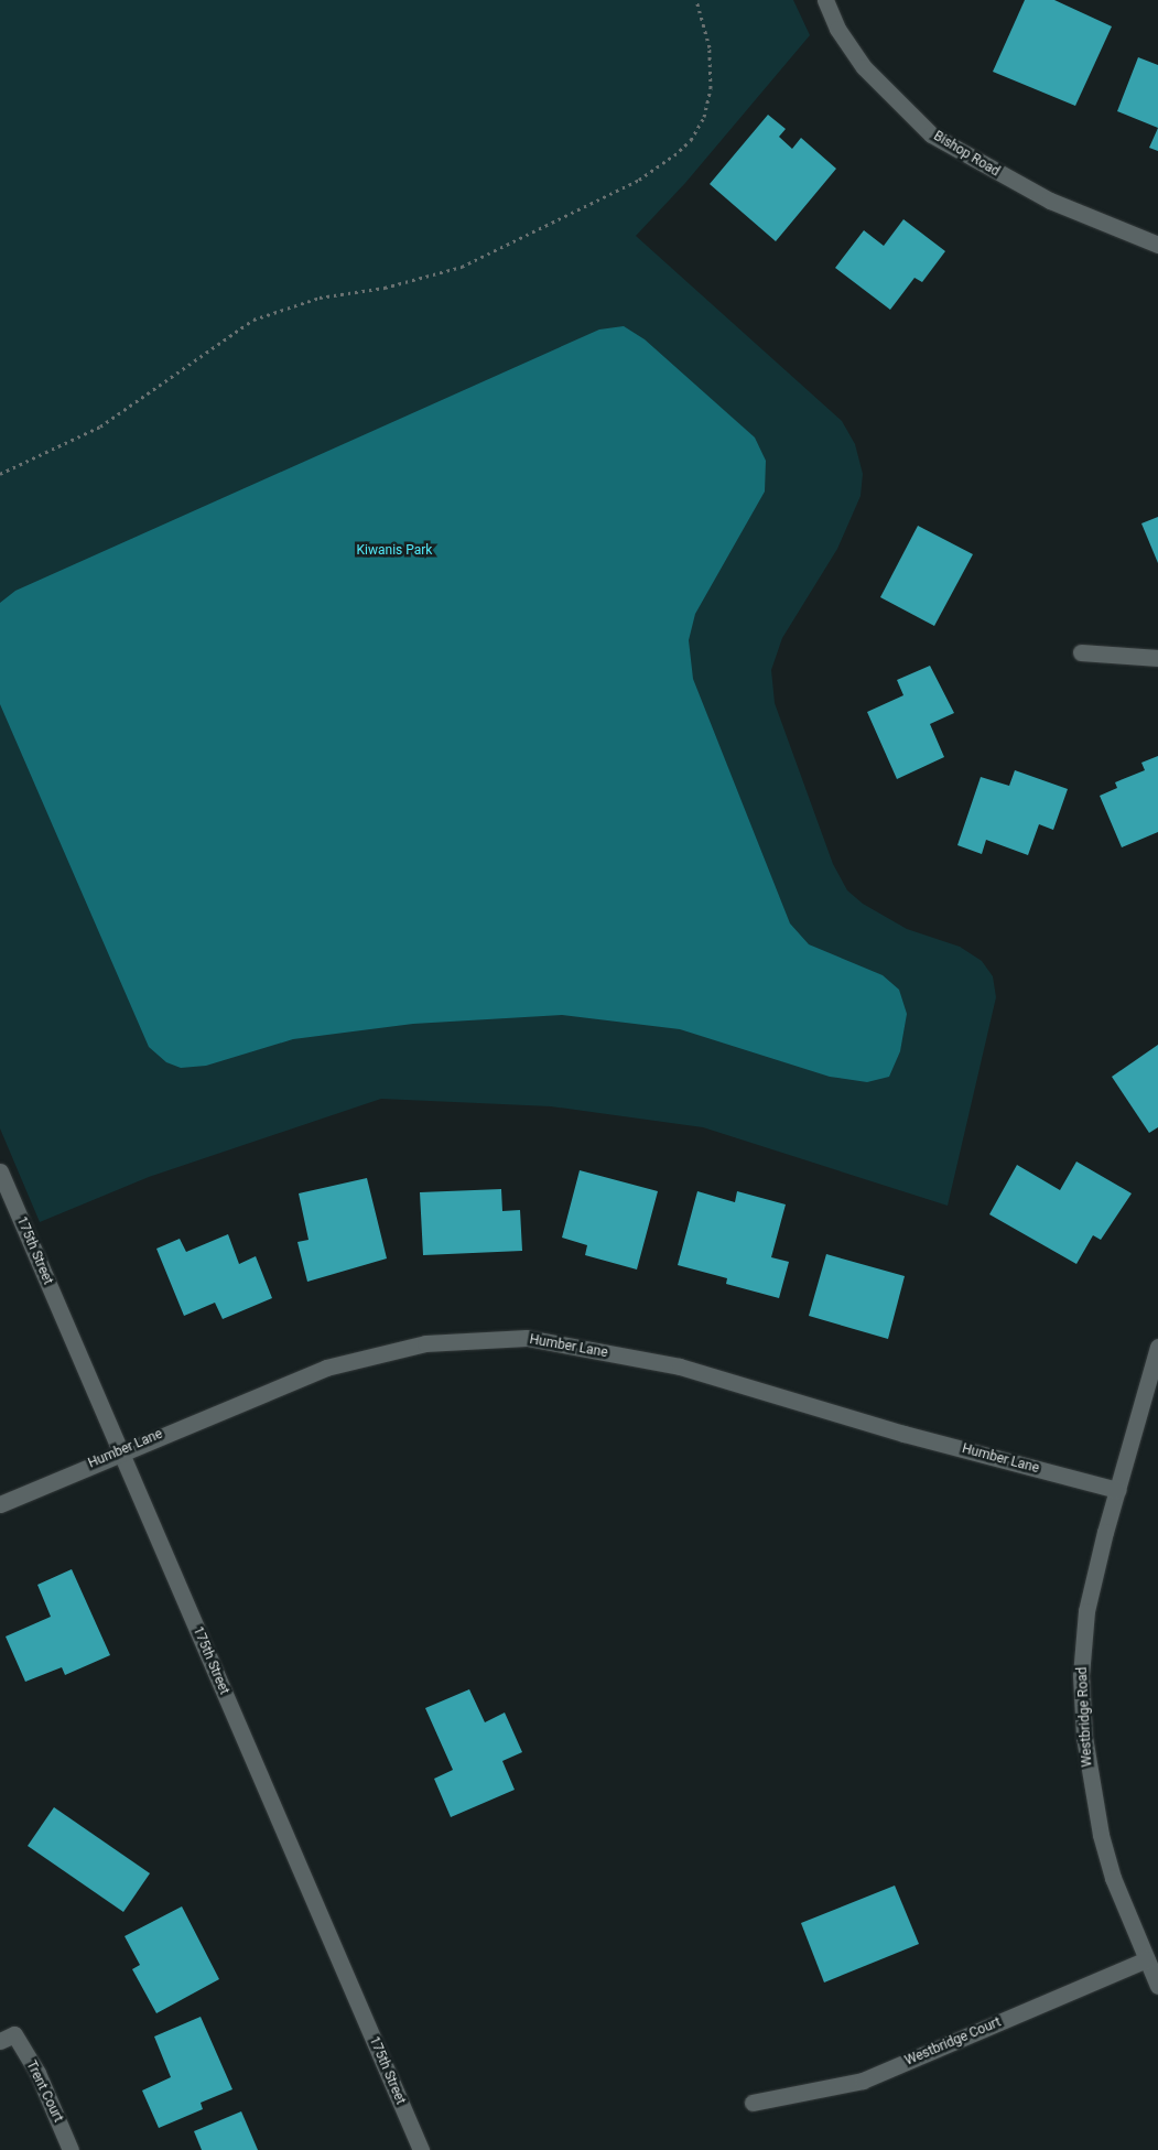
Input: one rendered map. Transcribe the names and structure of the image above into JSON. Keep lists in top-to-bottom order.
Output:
{
  "streets": {
    "street": [
      "Bishop Road",
      "175th Street",
      "Humber Lane",
      "Westbridge Road",
      "Westbridge Court",
      "Trent Court"
    ]
  },
  "crossings": [
    ["175th Street", "Humber Lane"],
    ["Humber Lane", "Westbridge Road"],
    ["Westbridge Road", "Westbridge Court"]
  ],
  "parks": ["Kiwanis Park"]
}
